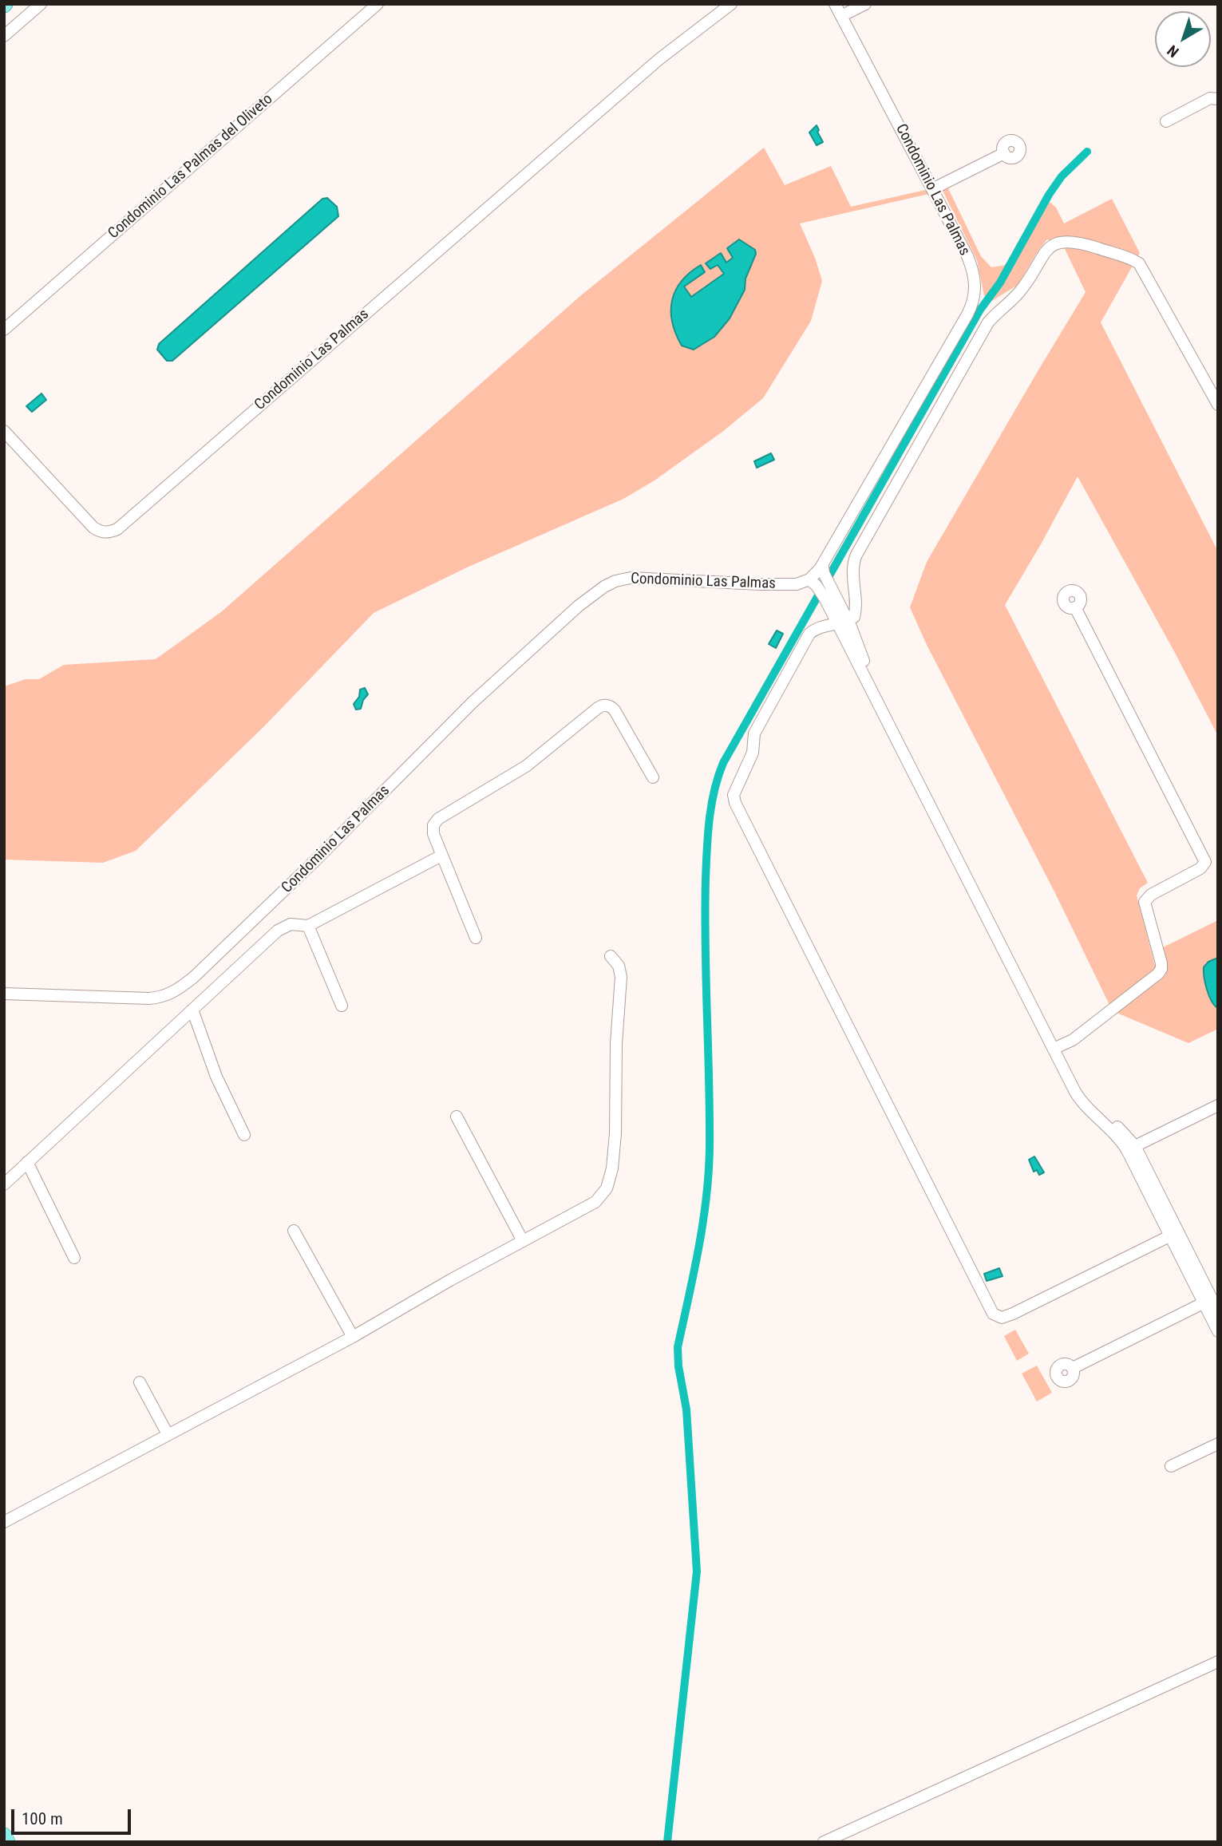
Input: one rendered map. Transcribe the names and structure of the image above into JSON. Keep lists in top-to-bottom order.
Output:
{
  "streets": {
    "street": ["Condominio Las Palmas del Oliveto", "Condominio Las Palmas"]
  },
  "scale_bar": "100 m",
  "north": "bottom left"
}
